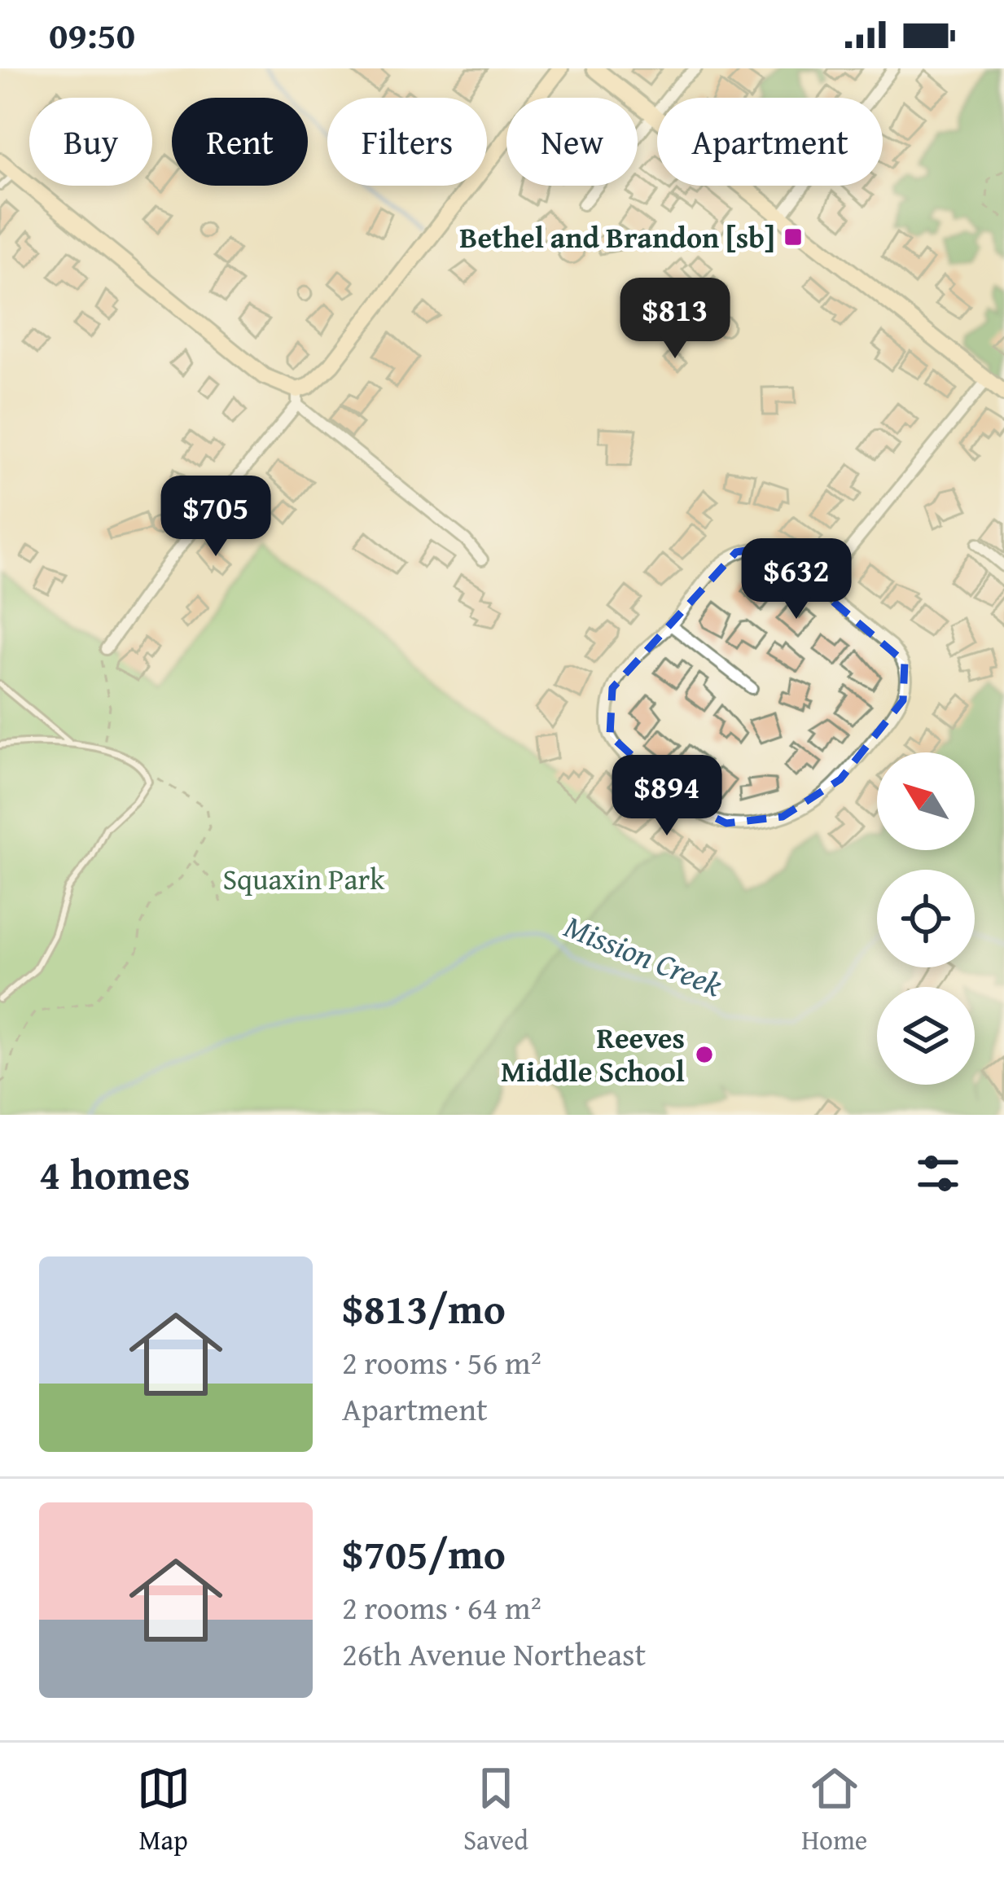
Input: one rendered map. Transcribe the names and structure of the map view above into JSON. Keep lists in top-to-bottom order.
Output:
{
  "water": ["Mission Creek"],
  "parks": ["Squaxin Park"],
  "places": {
    "transit": ["Bethel and Brandon [sb]"],
    "other": ["Reeves Middle School"]
  },
  "north": "top left",
  "page": {
    "status": "09:50",
    "chip": [
      "Buy",
      "Rent",
      "Filters",
      "New",
      "Apartment"
    ],
    "price": [
      "$813",
      "$705",
      "$632",
      "$894"
    ],
    "heading": "4 homes",
    "list": [
      {
        "name": "$813/mo",
        "note": "2 rooms · 56 m² · Apartment"
      },
      {
        "name": "$705/mo",
        "note": "2 rooms · 64 m² · 26th Avenue Northeast"
      }
    ],
    "tabs": ["Map", "Saved", "Home"]
  }
}
